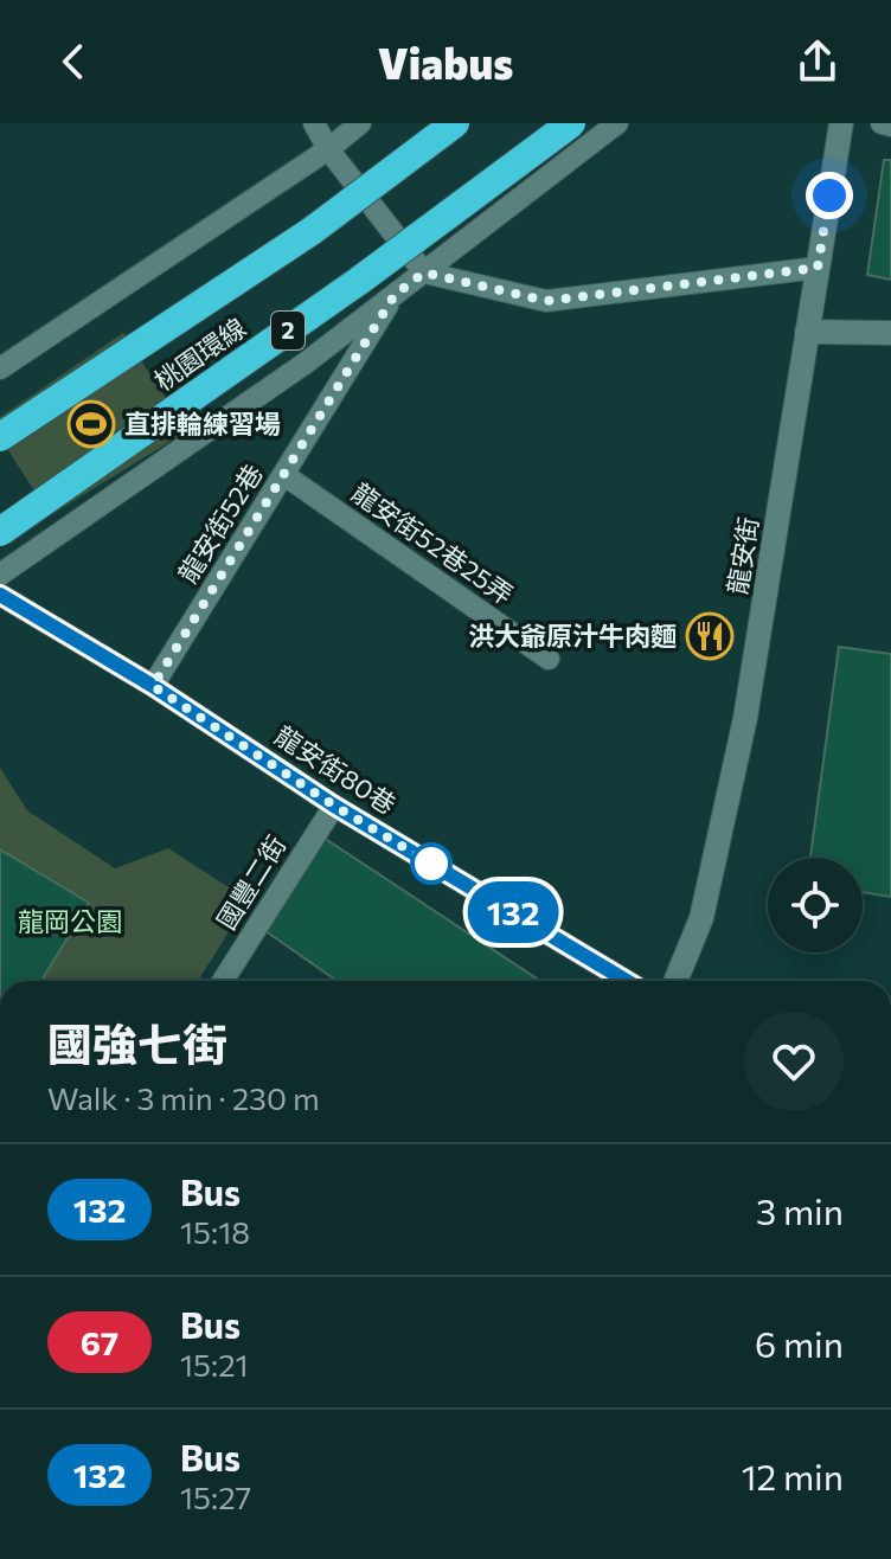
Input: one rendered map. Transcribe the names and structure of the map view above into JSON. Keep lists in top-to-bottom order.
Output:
{
  "streets": {
    "highway": ["2", "桃園環線"],
    "street": ["龍安街"],
    "lane": [
      "龍安街52巷",
      "龍安街52巷25弄",
      "龍安街80巷",
      "國豐二街"
    ]
  },
  "crossings": [
    ["龍安街52巷", "龍安街52巷25弄"],
    ["龍安街52巷", "龍安街80巷"],
    ["龍安街80巷", "國豐二街"]
  ],
  "parks": ["龍岡公園"],
  "places": {
    "sports": ["直排輪練習場"],
    "restaurant": ["洪大爺原汁牛肉麵"]
  },
  "lines": ["bus line 132"],
  "page": {
    "header": "Viabus",
    "on_map": "132",
    "heading": ["國強七街", "Walk · 3 min · 230 m"],
    "list": [
      {
        "mark": "132",
        "name": "Bus",
        "note": "15:18",
        "value": "3 min"
      },
      {
        "mark": "67",
        "name": "Bus",
        "note": "15:21",
        "value": "6 min"
      },
      {
        "mark": "132",
        "name": "Bus",
        "note": "15:27",
        "value": "12 min"
      }
    ]
  }
}
